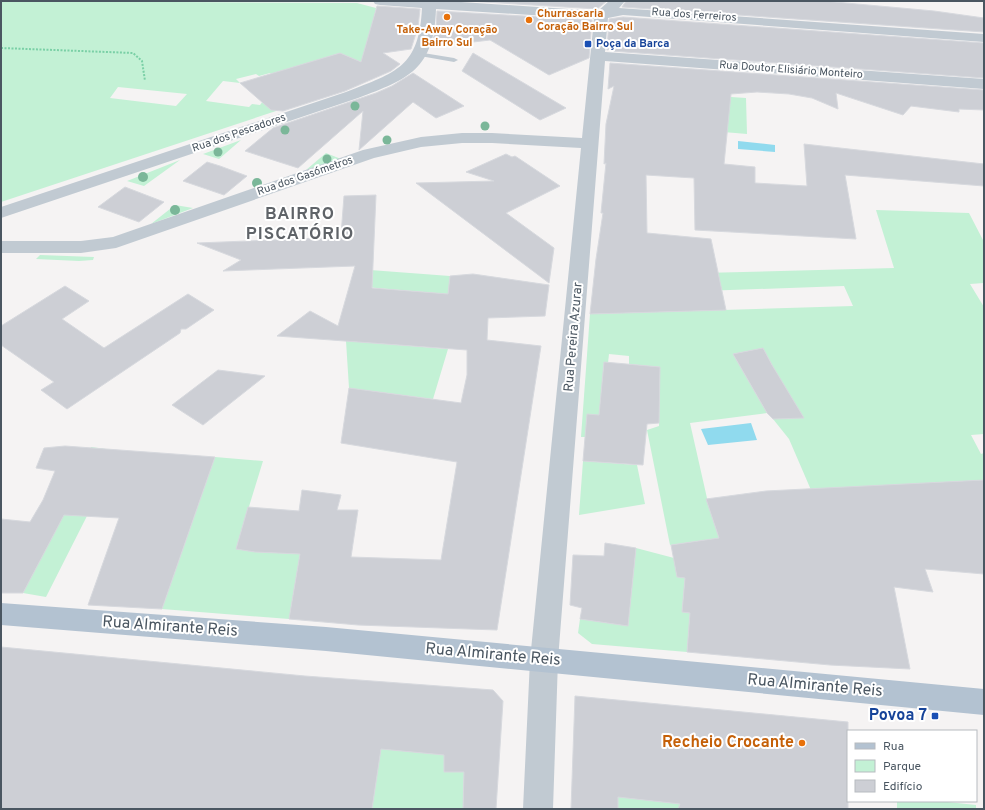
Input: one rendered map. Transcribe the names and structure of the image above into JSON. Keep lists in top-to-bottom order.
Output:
{
  "streets": {
    "main road": ["Rua Almirante Reis"],
    "street": [
      "Rua dos Ferreiros",
      "Rua Doutor Elisiário Monteiro",
      "Rua dos Pescadores",
      "Rua dos Gasómetros",
      "Rua Pereira Azurar"
    ]
  },
  "crossings": [
    ["Rua dos Ferreiros", "Rua dos Pescadores"],
    ["Rua dos Ferreiros", "Rua Pereira Azurar"],
    ["Rua Doutor Elisiário Monteiro", "Rua Pereira Azurar"],
    ["Rua dos Gasómetros", "Rua Pereira Azurar"],
    ["Rua Pereira Azurar", "Rua Almirante Reis"]
  ],
  "districts": ["BAIRRO PISCATÓRIO"],
  "places": {
    "other": ["Take-Away Coração Bairro Sul", "Churrascaria Coração Bairro Sul", "Recheio Crocante"],
    "transit": ["Poça da Barca", "Povoa 7"]
  },
  "legend": ["Rua", "Parque", "Edifício"]
}
